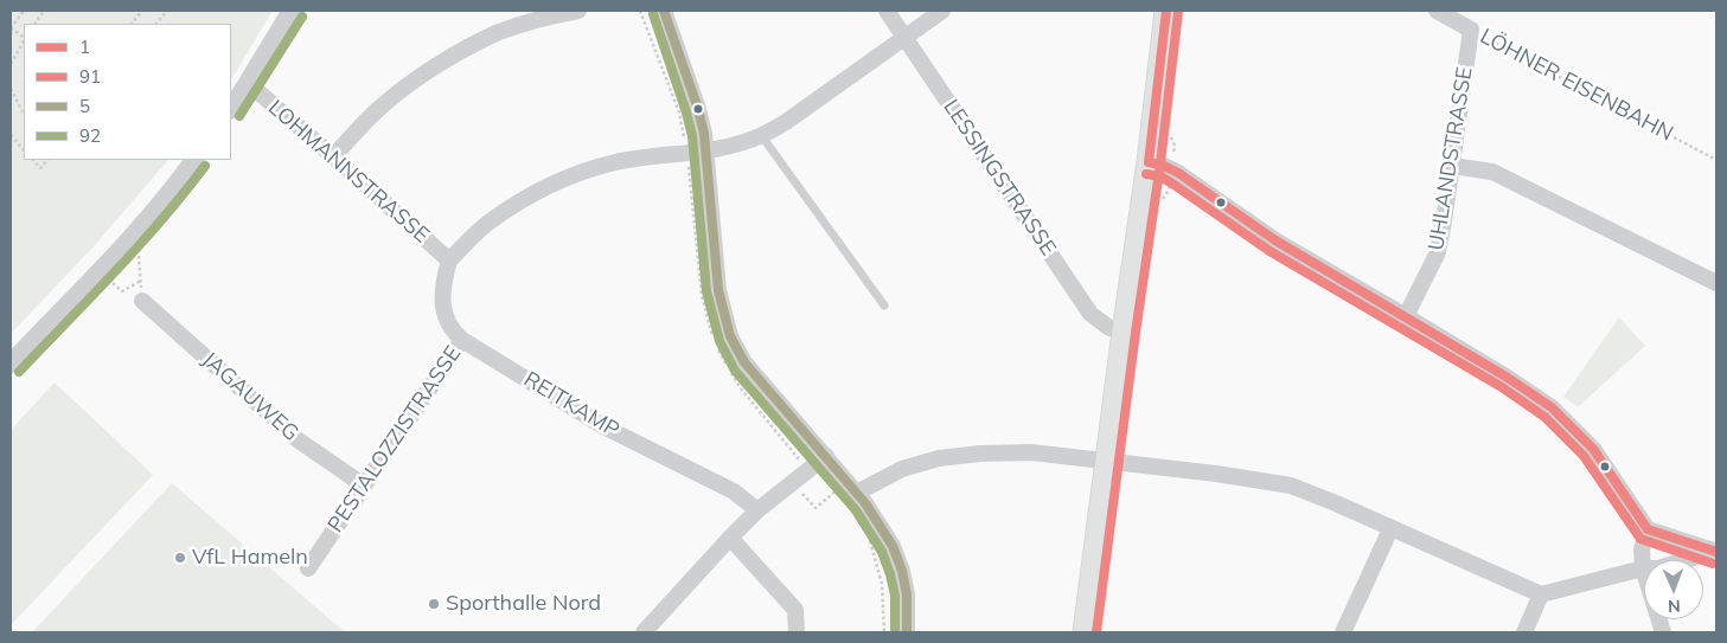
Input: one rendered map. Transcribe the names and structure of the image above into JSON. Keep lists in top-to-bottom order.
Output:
{
  "streets": {
    "street": [
      "LÖHNER EISENBAHN",
      "UHLANDSTRASSE",
      "LOHMANNSTRASSE",
      "LESSINGSTRASSE",
      "JAGAUWEG",
      "REITKAMP",
      "PESTALOZZISTRASSE"
    ]
  },
  "crossings": [
    ["LÖHNER EISENBAHN", "UHLANDSTRASSE"],
    ["LOHMANNSTRASSE", "REITKAMP"],
    ["JAGAUWEG", "PESTALOZZISTRASSE"],
    ["REITKAMP", "PESTALOZZISTRASSE"]
  ],
  "places": ["VfL Hameln", "Sporthalle Nord"],
  "lines": [
    "transit line 1",
    "transit line 5",
    "transit line 91",
    "transit line 92"
  ],
  "legend": [
    "1",
    "91",
    "5",
    "92"
  ],
  "north": "bottom"
}
